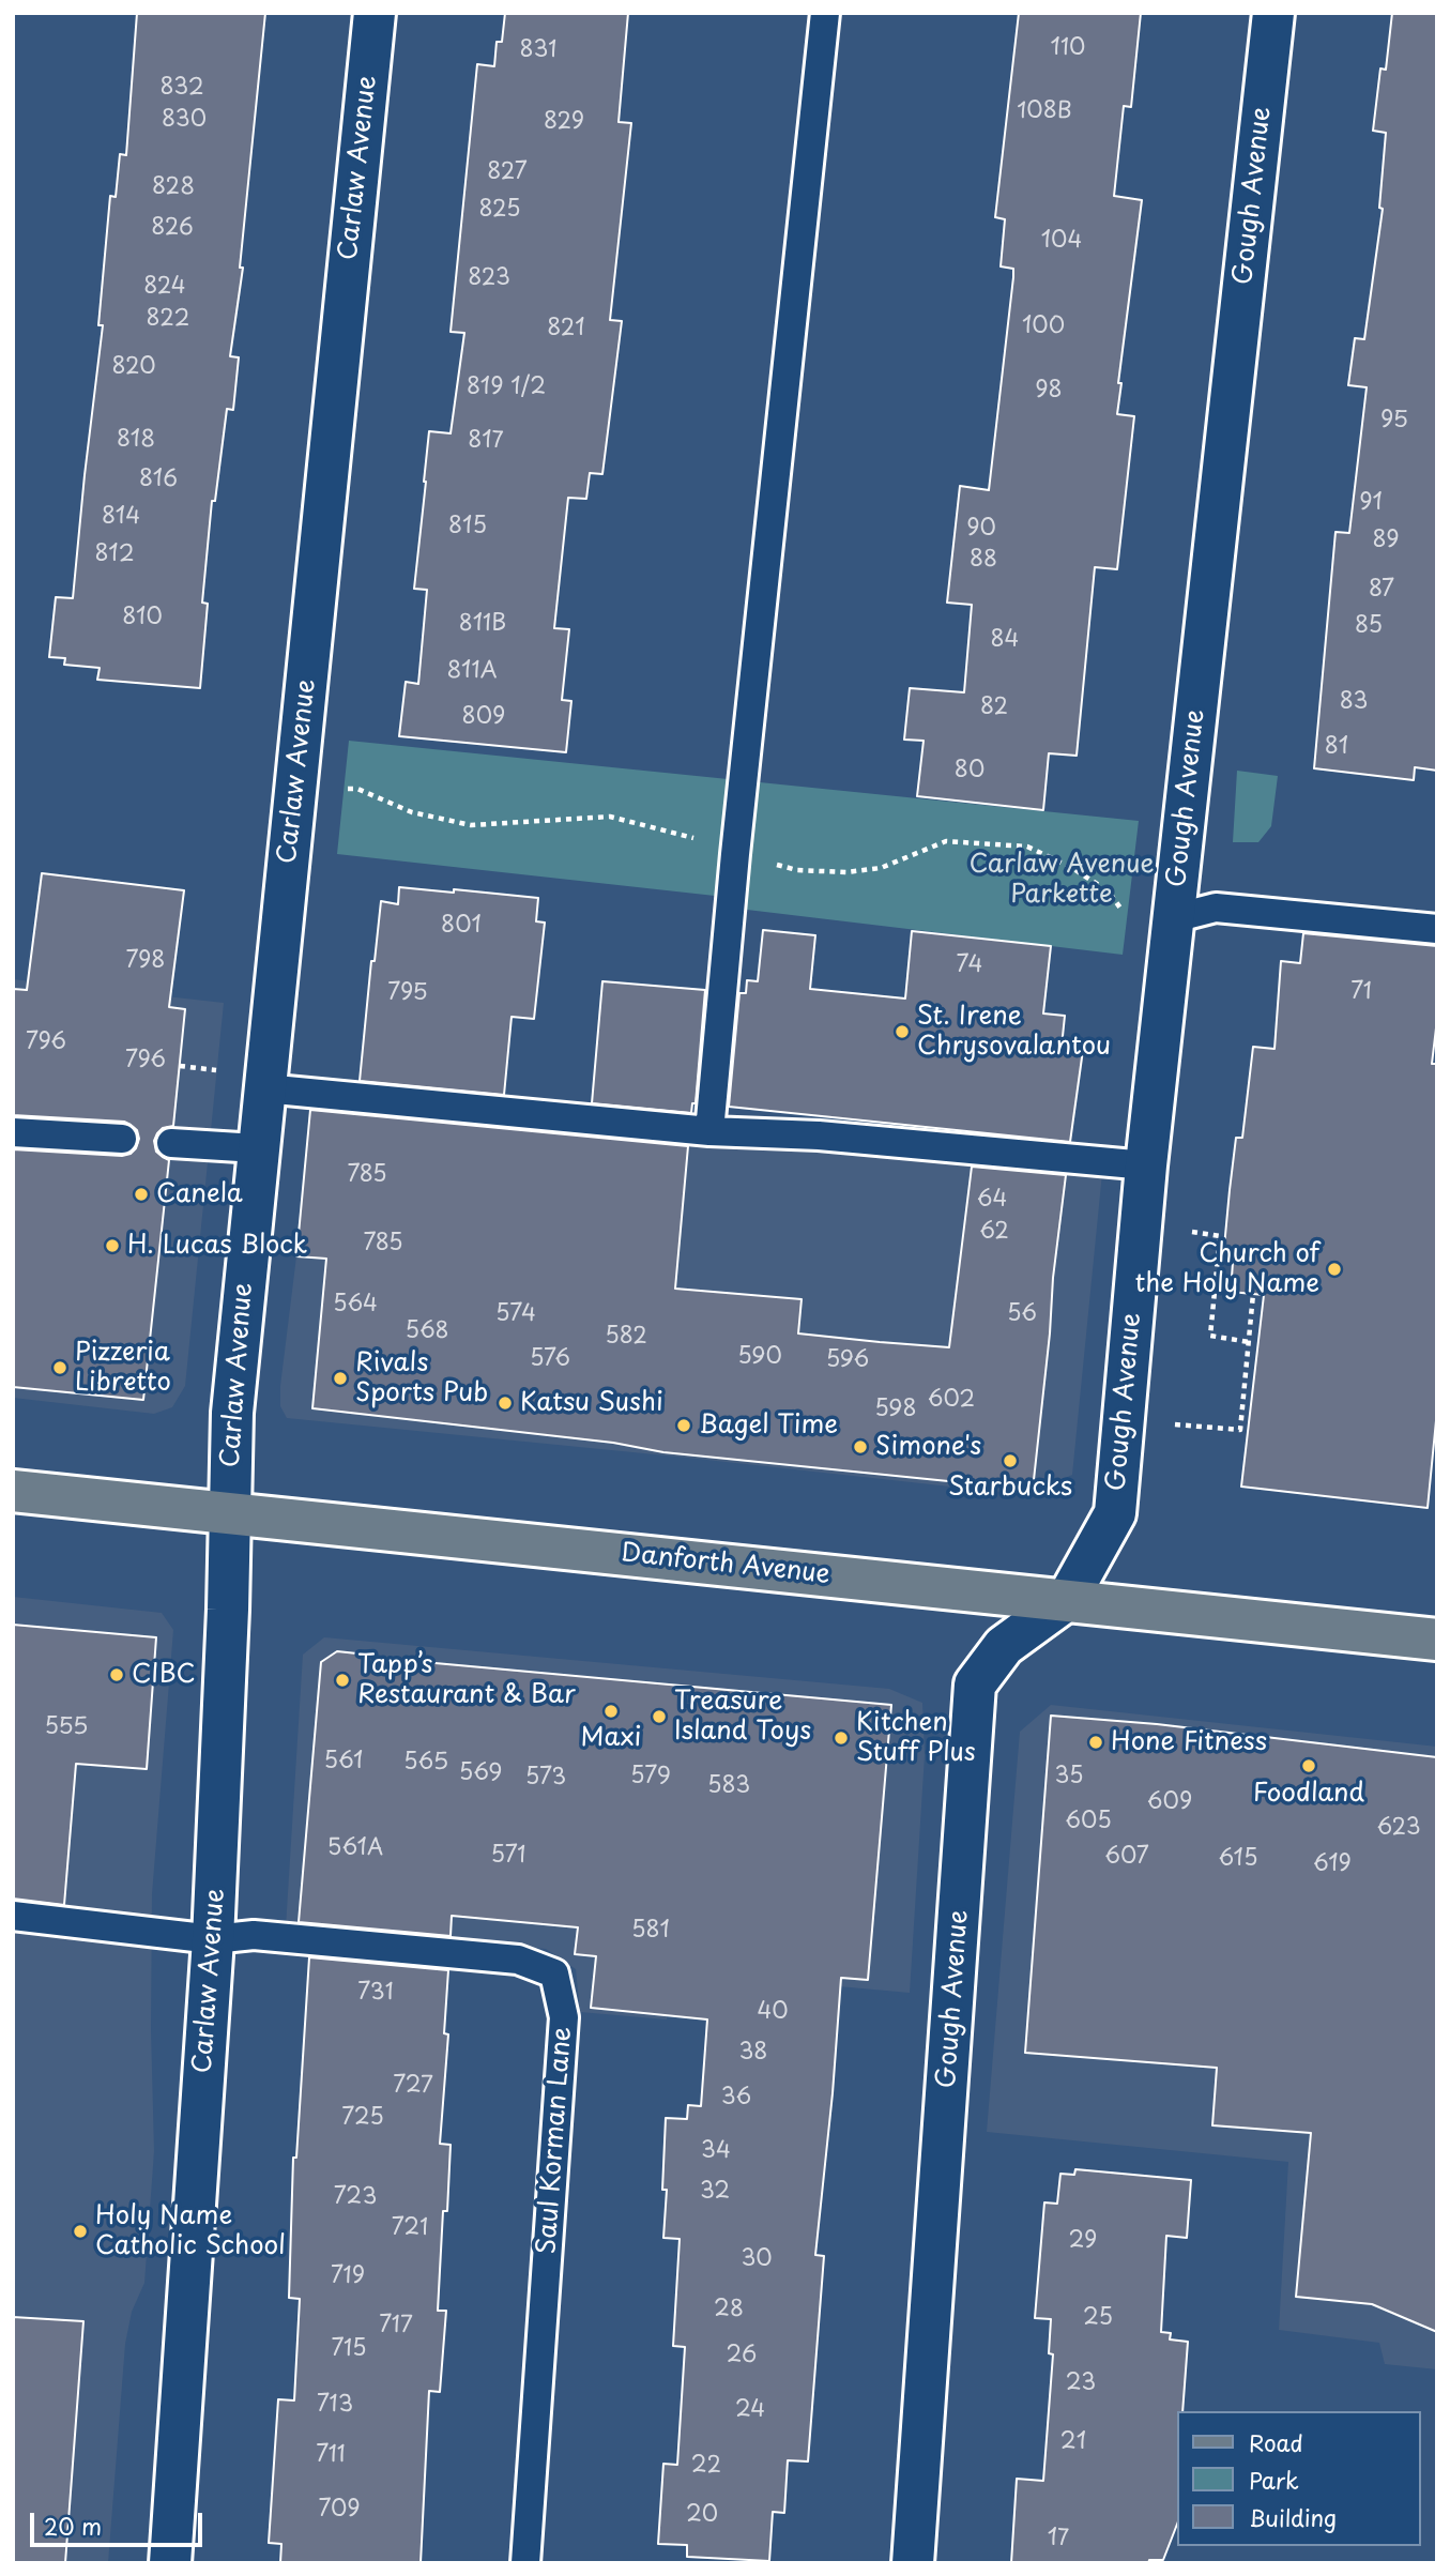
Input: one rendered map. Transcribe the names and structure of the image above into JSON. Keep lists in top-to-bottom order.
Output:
{
  "streets": {
    "main road": ["Danforth Avenue"],
    "street": ["Carlaw Avenue", "Gough Avenue"],
    "lane": ["Saul Korman Lane"]
  },
  "crossings": [
    ["Carlaw Avenue", "Danforth Avenue"],
    ["Carlaw Avenue", "Saul Korman Lane"],
    ["Gough Avenue", "Danforth Avenue"]
  ],
  "parks": ["Carlaw Avenue Parkette"],
  "places": [
    "St. Irene Chrysovalantou",
    "Canela",
    "H. Lucas Block",
    "Church of the Holy Name",
    "Pizzeria Libretto",
    "Rivals Sports Pub",
    "Katsu Sushi",
    "Bagel Time",
    "Simone's",
    "Starbucks",
    "CIBC",
    "Tapp’s Restaurant & Bar",
    "Maxi",
    "Treasure Island Toys",
    "Kitchen Stuff Plus",
    "Hone Fitness",
    "Foodland",
    "Holy Name Catholic School"
  ],
  "house_numbers": [
    "110",
    "831",
    "832",
    "108B",
    "830",
    "829",
    "827",
    "828",
    "825",
    "826",
    "104",
    "823",
    "824",
    "822",
    "100",
    "821",
    "820",
    "819 1/2",
    "98",
    "95",
    "818",
    "817",
    "816",
    "91",
    "814",
    "815",
    "90",
    "89",
    "812",
    "88",
    "87",
    "810",
    "811B",
    "85",
    "84",
    "811A",
    "83",
    "82",
    "809",
    "81",
    "80",
    "801",
    "798",
    "74",
    "71",
    "795",
    "796",
    "796",
    "785",
    "64",
    "62",
    "785",
    "564",
    "574",
    "56",
    "568",
    "582",
    "590",
    "576",
    "596",
    "602",
    "598",
    "555",
    "561",
    "565",
    "569",
    "579",
    "35",
    "573",
    "583",
    "609",
    "605",
    "623",
    "561A",
    "571",
    "607",
    "615",
    "619",
    "581",
    "731",
    "40",
    "38",
    "727",
    "36",
    "725",
    "34",
    "32",
    "723",
    "721",
    "29",
    "30",
    "719",
    "28",
    "25",
    "717",
    "715",
    "26",
    "23",
    "713",
    "24",
    "21",
    "711",
    "22",
    "709",
    "20",
    "17"
  ],
  "legend": ["Road", "Park", "Building"],
  "scale_bar": "20 m"
}
